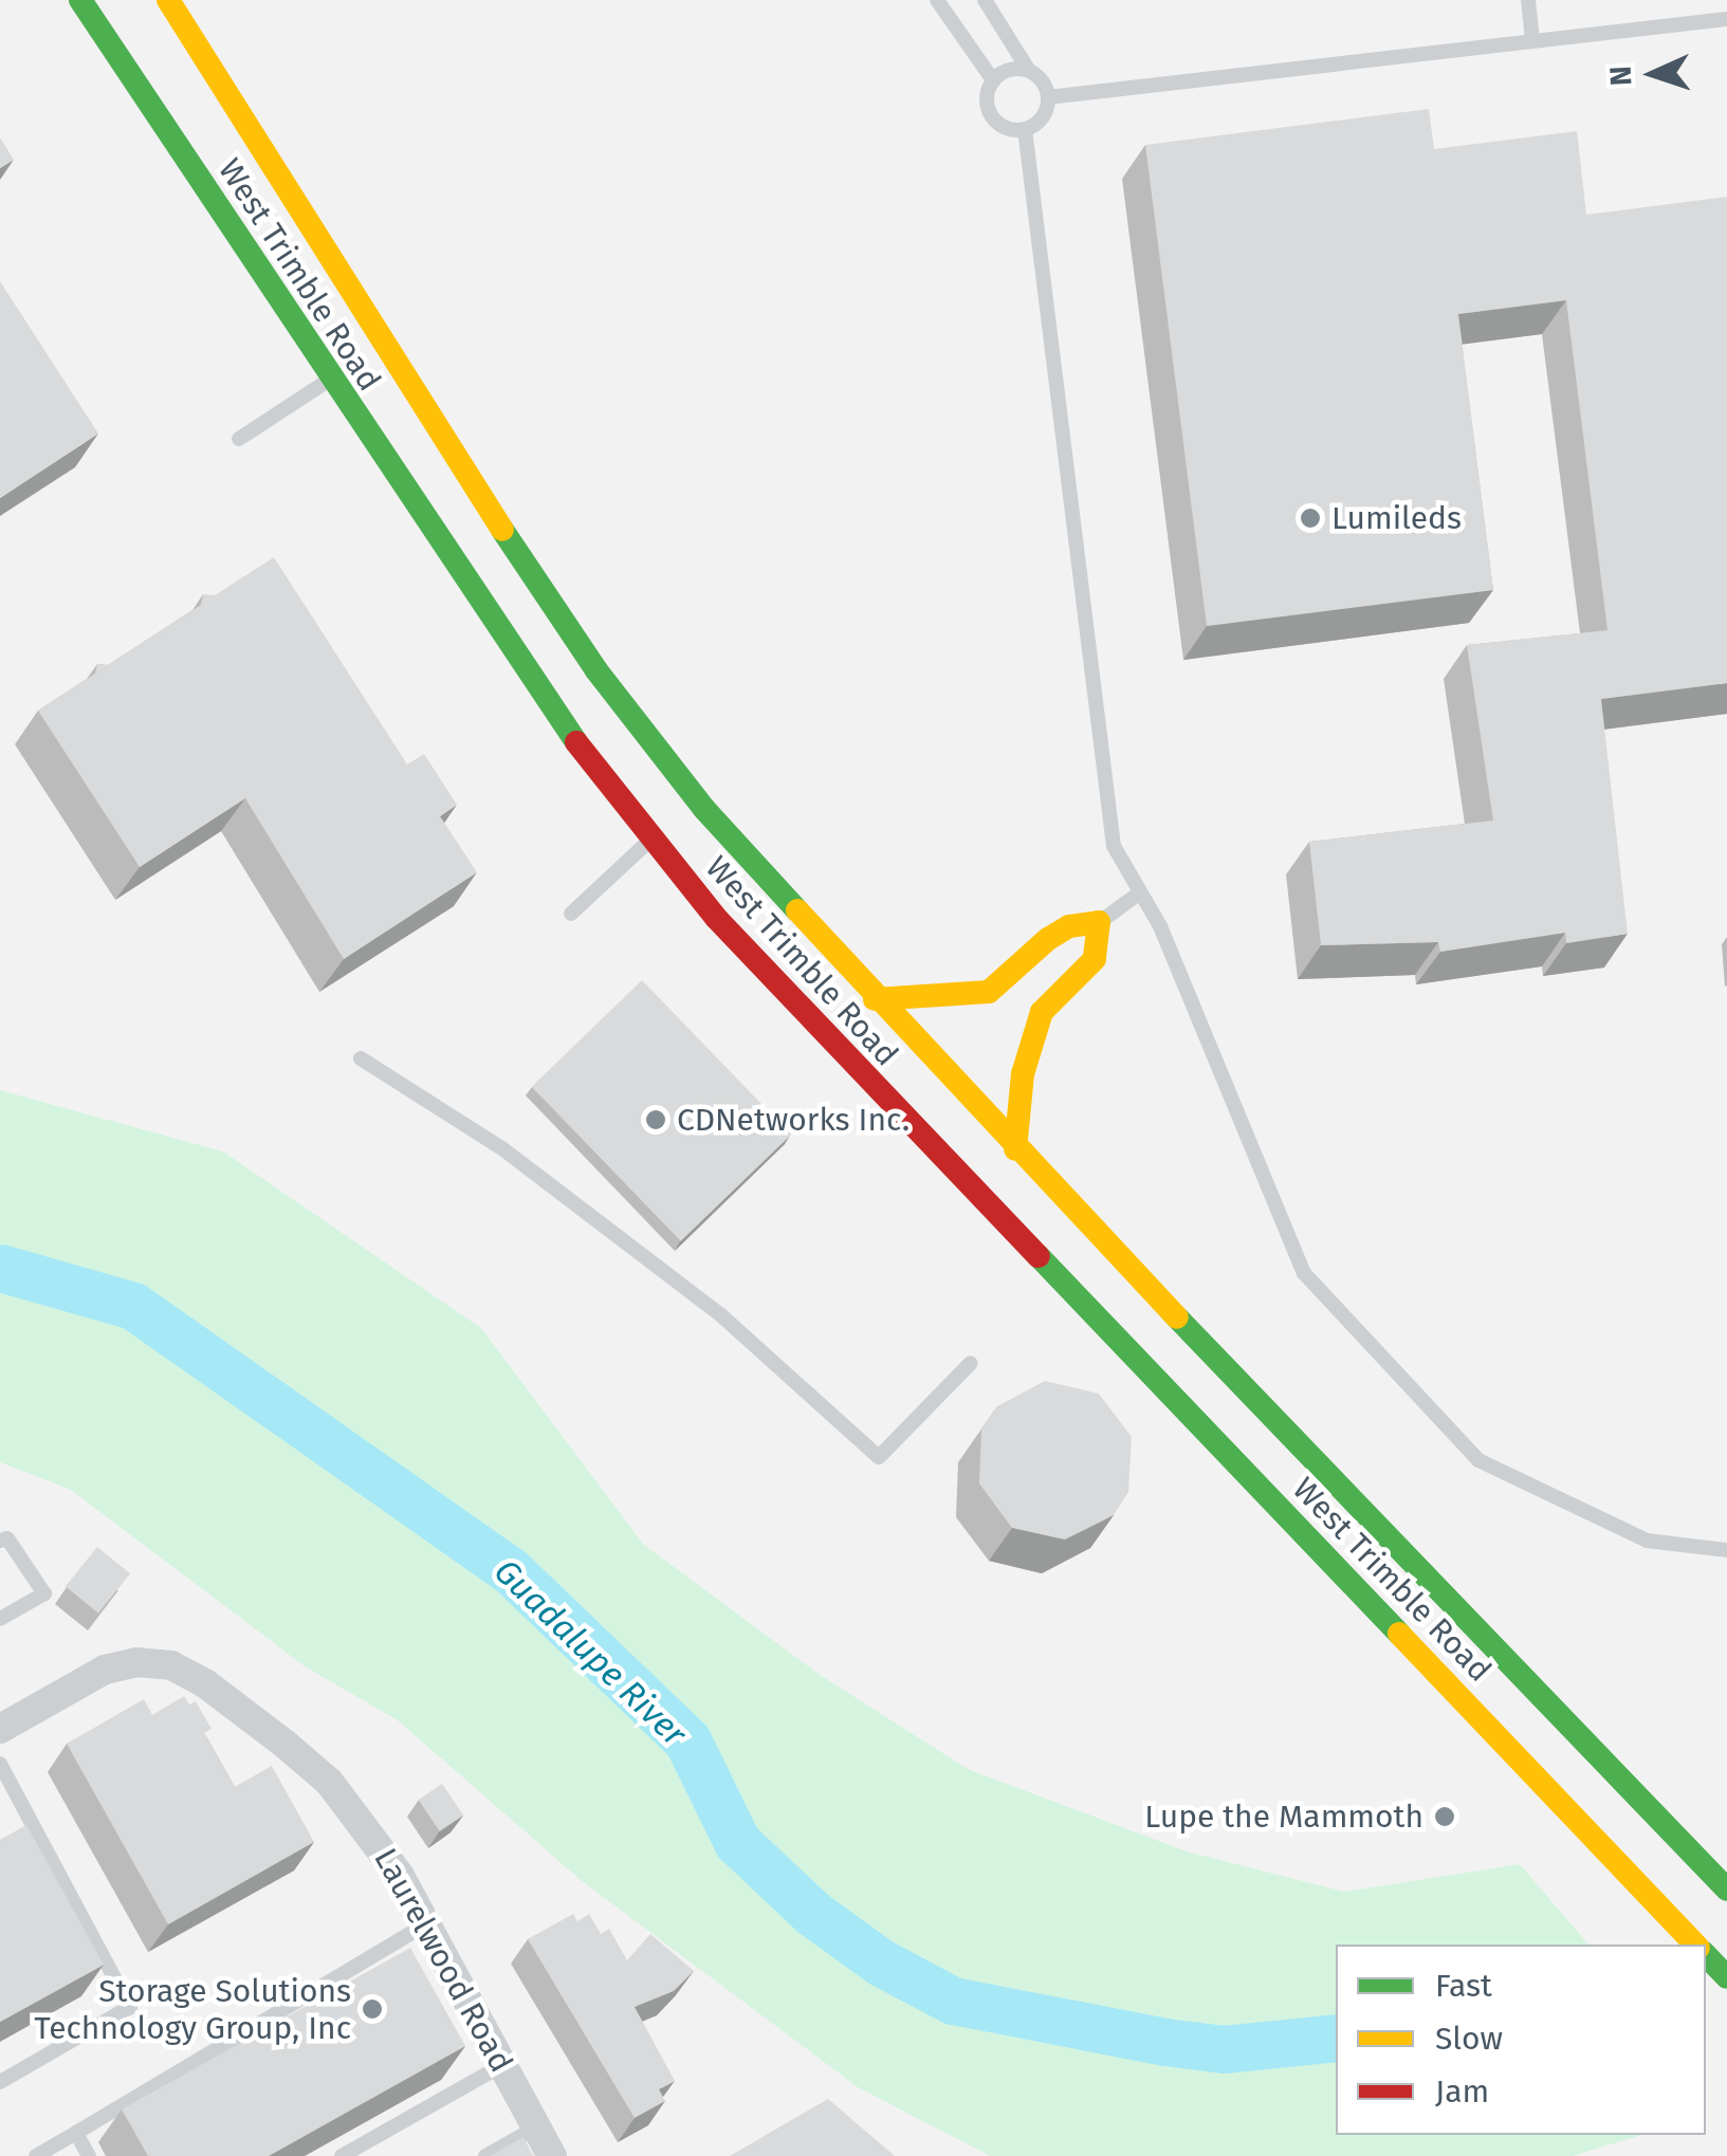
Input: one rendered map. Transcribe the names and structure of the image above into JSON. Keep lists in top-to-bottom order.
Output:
{
  "streets": {
    "main road": ["West Trimble Road"],
    "street": ["Laurelwood Road"]
  },
  "water": ["Guadalupe River"],
  "places": [
    "Lumileds",
    "CDNetworks Inc.",
    "Lupe the Mammoth",
    "Storage Solutions Technology Group, Inc"
  ],
  "legend": ["Fast", "Slow", "Jam"],
  "north": "left"
}
